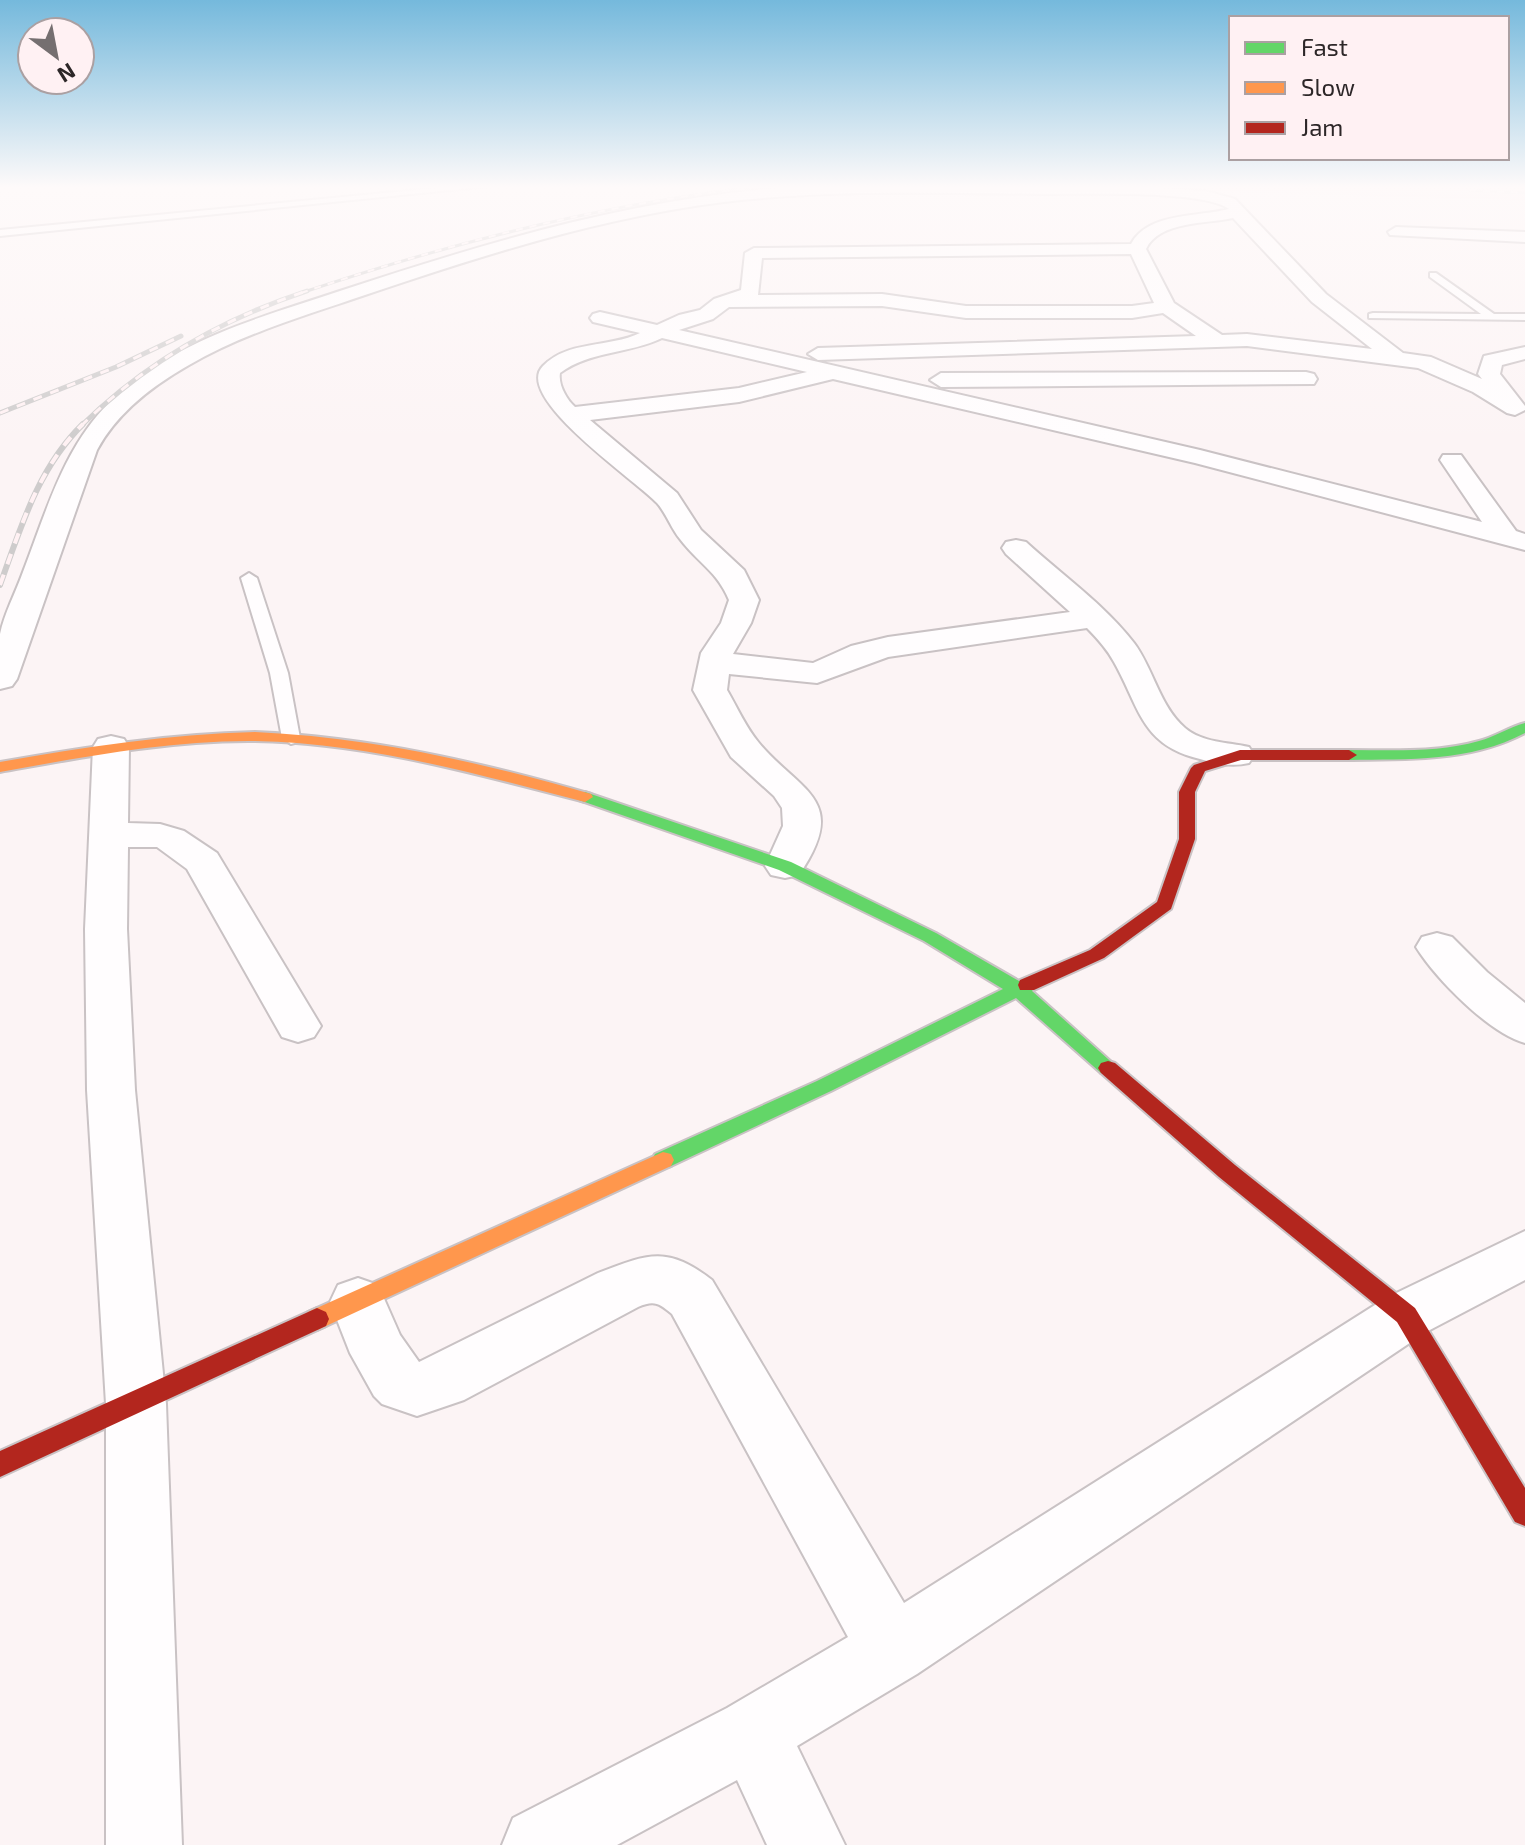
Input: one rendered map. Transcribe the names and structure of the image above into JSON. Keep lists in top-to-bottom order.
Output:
{
  "legend": ["Fast", "Slow", "Jam"],
  "north": "bottom right"
}
